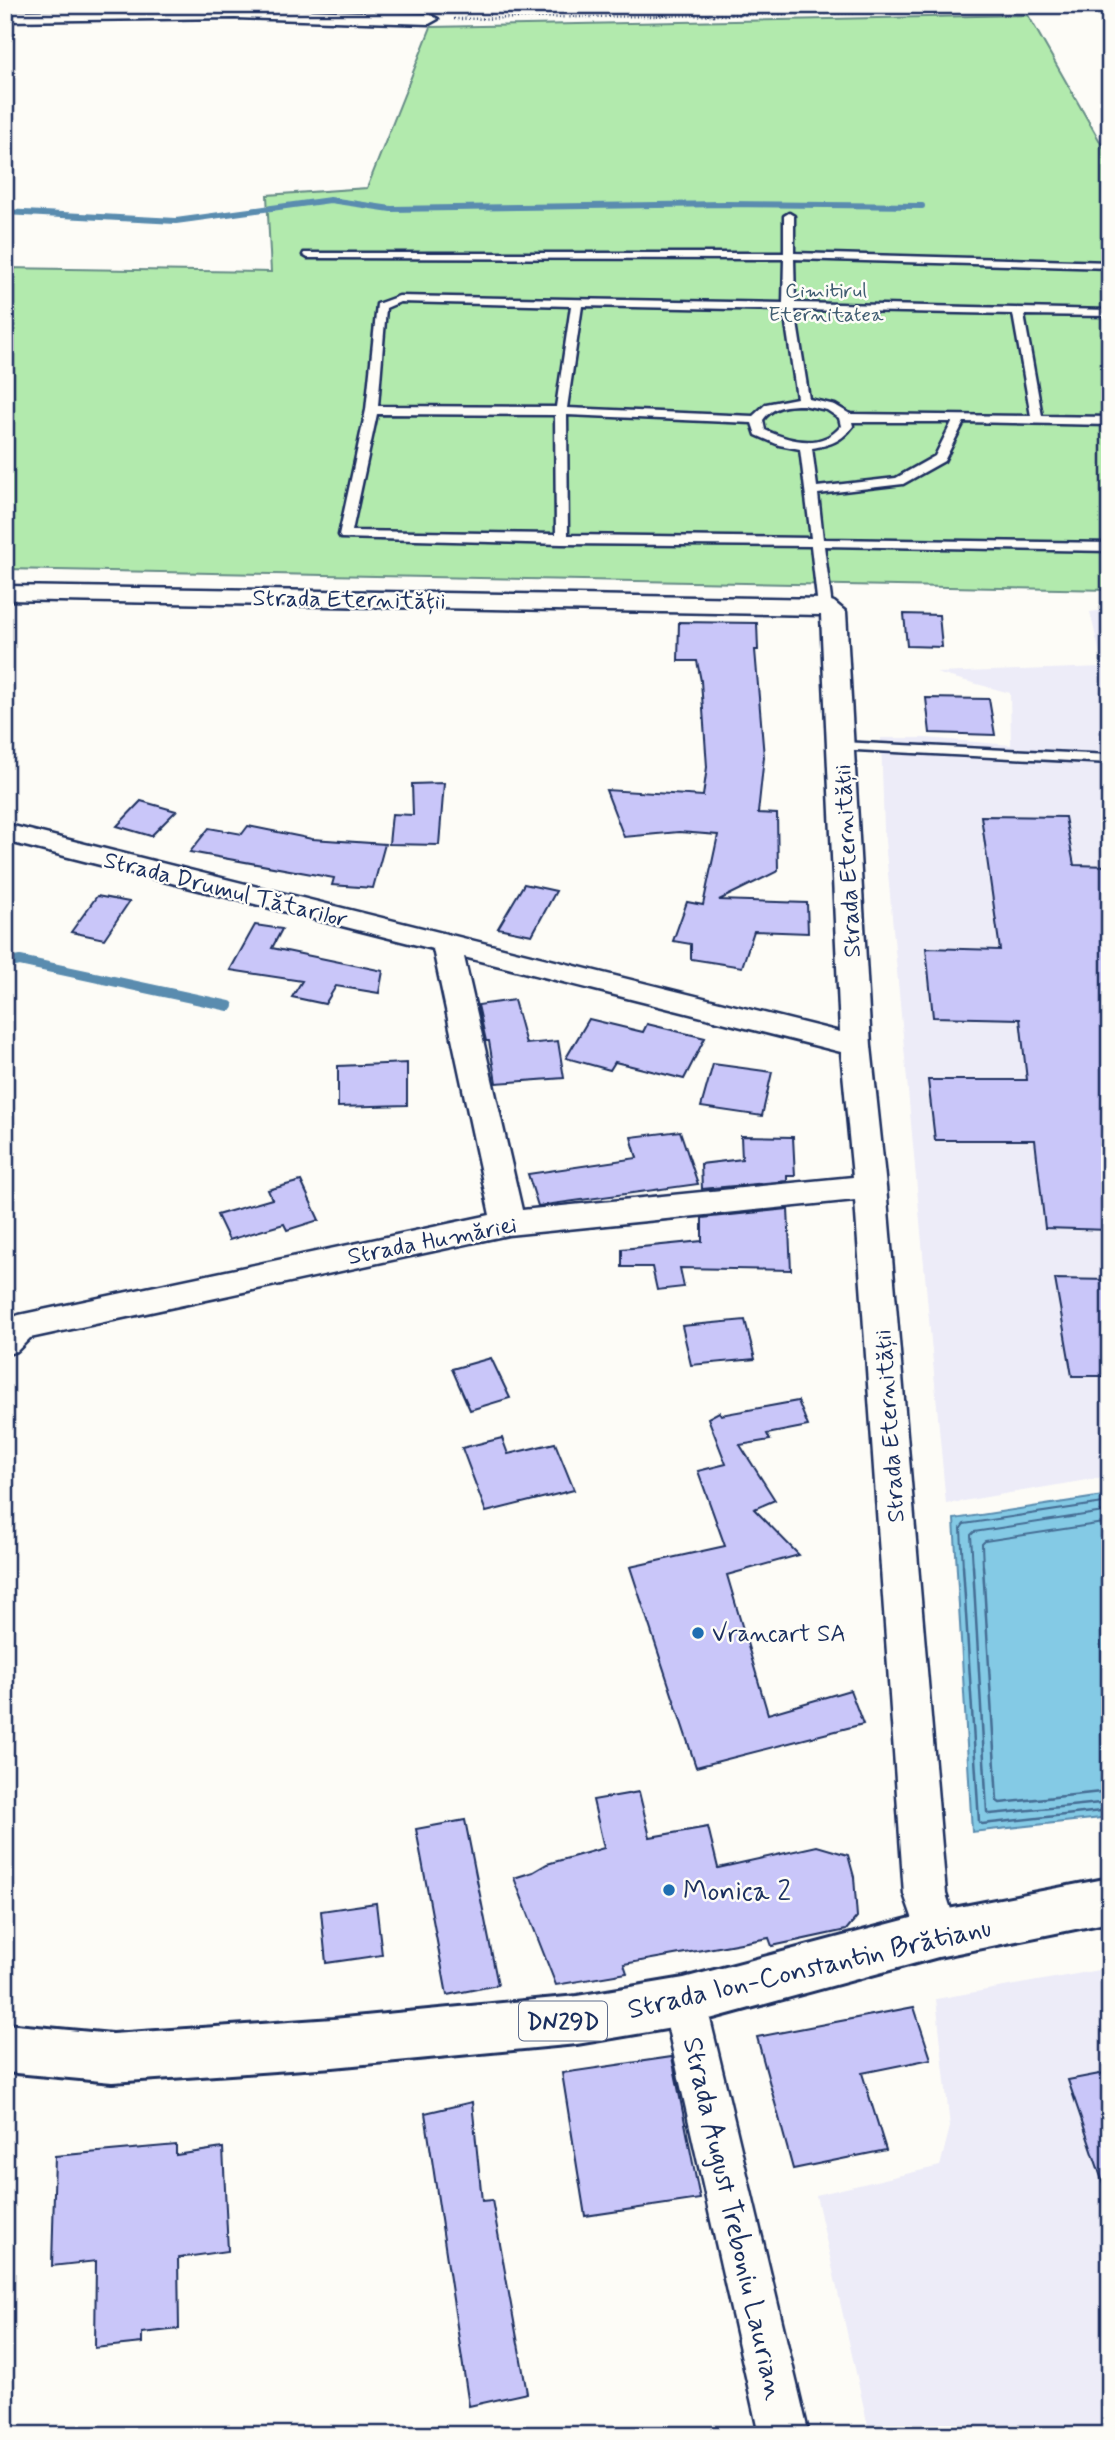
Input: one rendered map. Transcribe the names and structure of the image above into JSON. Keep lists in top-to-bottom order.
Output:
{
  "streets": {
    "main road": ["Strada Ion-Constantin Brătianu", "DN29D"],
    "street": [
      "Strada Eternității",
      "Strada Drumul Tătarilor",
      "Strada Humăriei",
      "Strada August Treboniu Laurian"
    ]
  },
  "crossings": [
    ["Strada Eternității", "Strada Drumul Tătarilor"],
    ["Strada Eternității", "Strada Humăriei"],
    ["Strada Eternității", "Strada Ion-Constantin Brătianu"],
    ["Strada Ion-Constantin Brătianu", "Strada August Treboniu Laurian"]
  ],
  "parks": ["Cimitirul Eternitatea"],
  "places": ["Vrancart SA", "Monica 2"]
}
